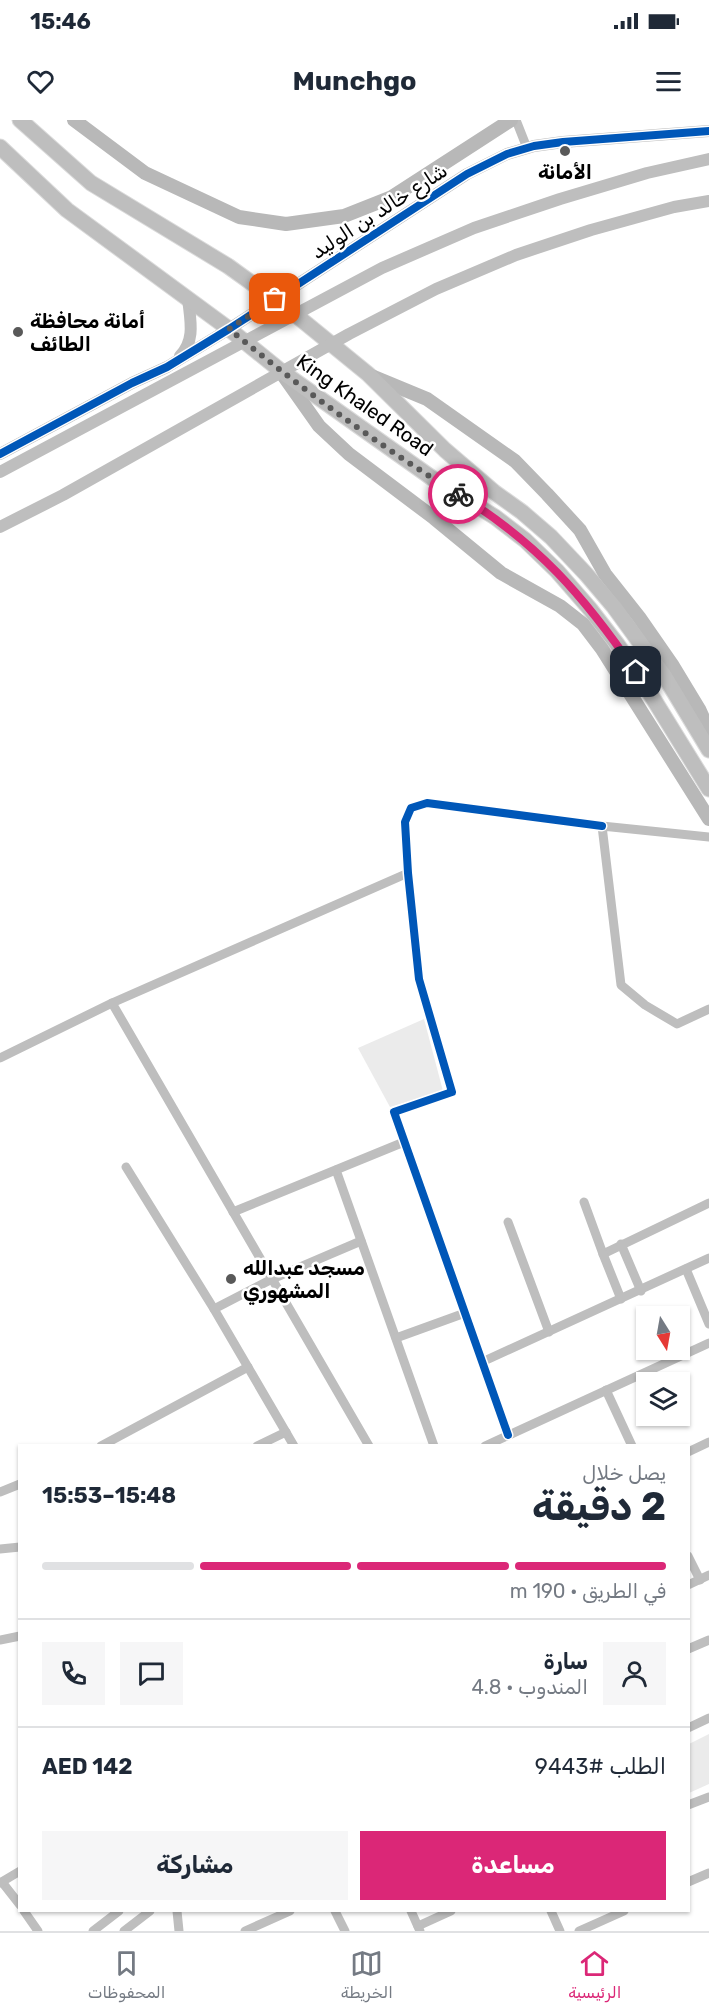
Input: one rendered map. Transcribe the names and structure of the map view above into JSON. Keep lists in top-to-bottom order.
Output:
{
  "streets": {
    "main road": ["King Khaled Road"],
    "street": ["شارع خالد بن الوليد"]
  },
  "crossings": [
    ["شارع خالد بن الوليد", "King Khaled Road"]
  ],
  "places": ["الأمانة", "أمانة محافظة الطائف", "مسجد عبدالله المشهوري"],
  "north": "bottom",
  "page": {
    "status": "15:46",
    "header": "Munchgo",
    "heading": ["2 دقيقة", "يصل خلال", "15:48–15:53"],
    "panel": [
      "سارة",
      "المندوب · 4.8",
      "الطلب #9443",
      "AED 142"
    ],
    "bar": "في الطريق · 190 m",
    "buttons": ["مساعدة", "مشاركة"],
    "tabs": ["الرئيسية", "الخريطة", "المحفوظات"]
  }
}
